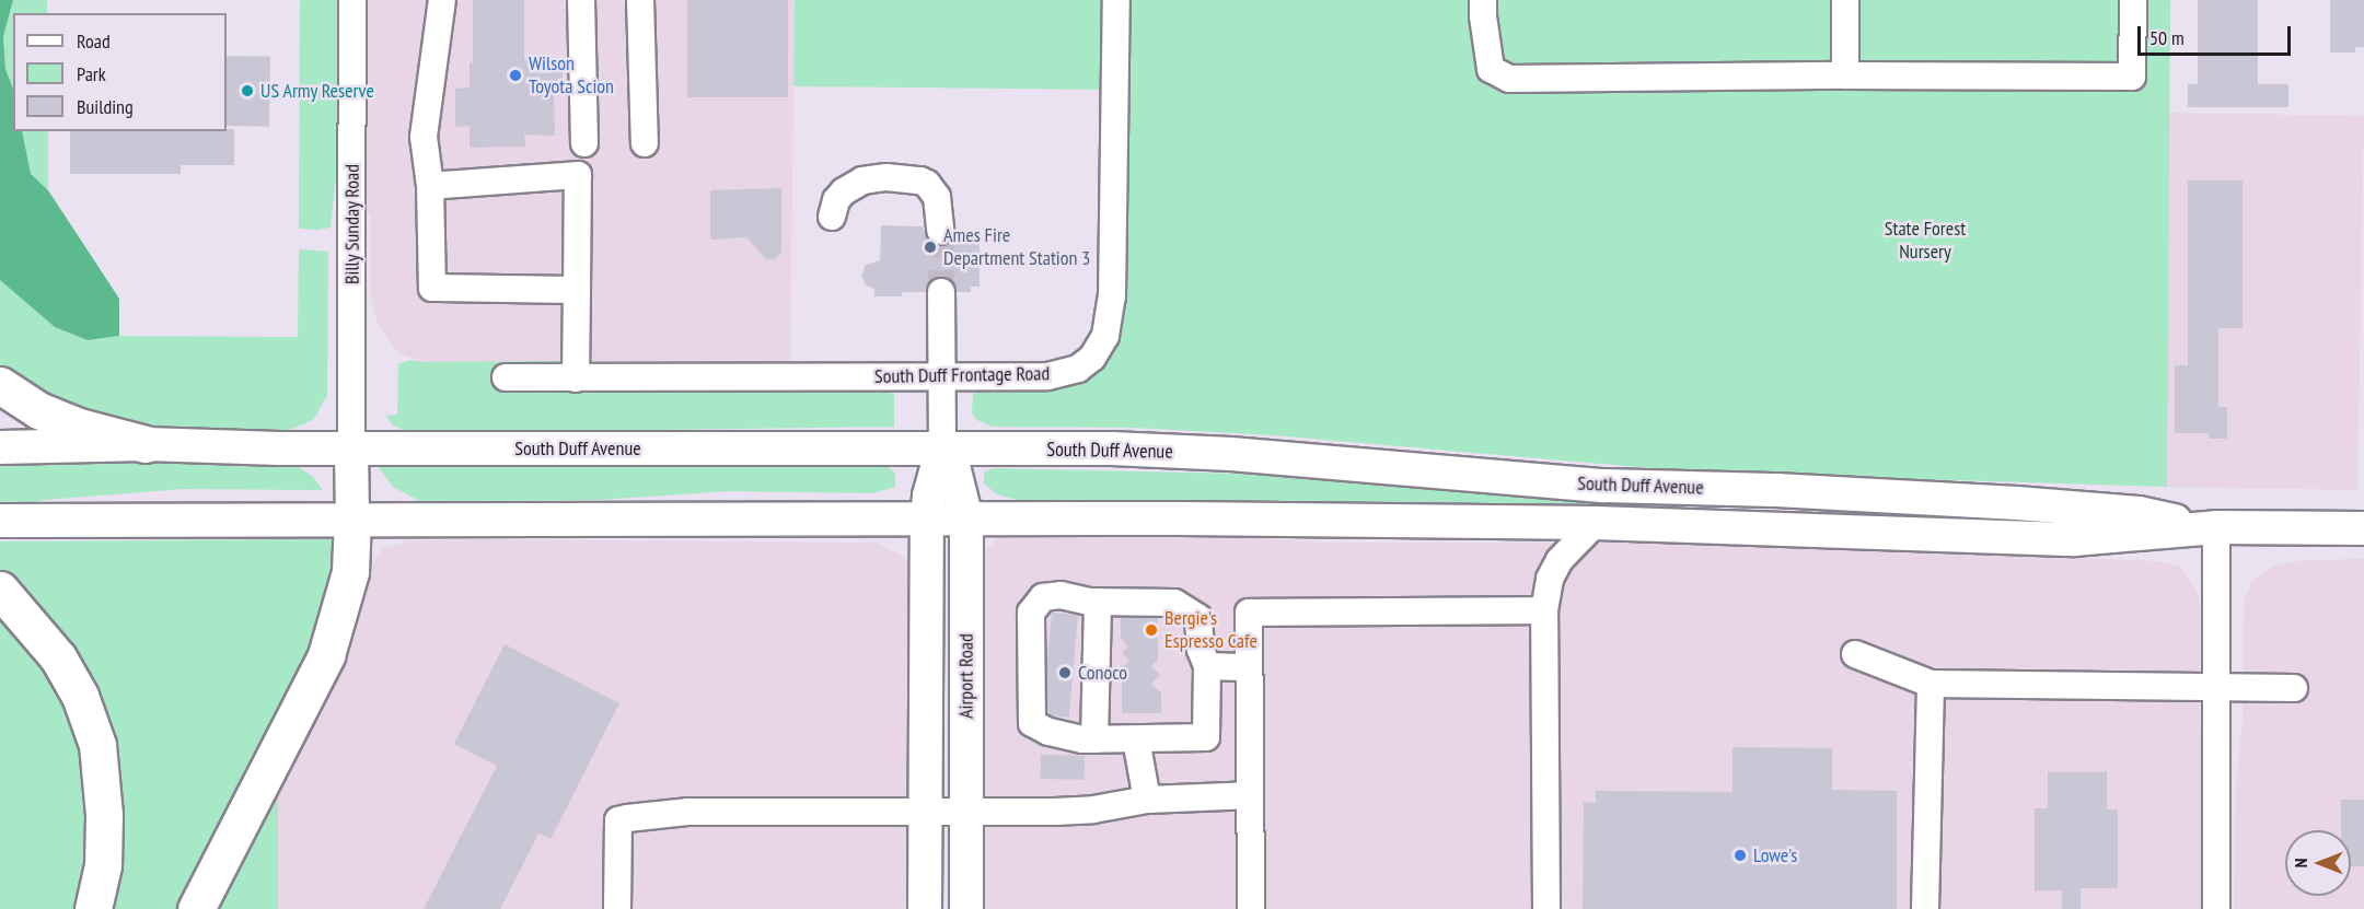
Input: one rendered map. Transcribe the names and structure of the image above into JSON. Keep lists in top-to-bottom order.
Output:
{
  "streets": {
    "main road": ["South Duff Avenue", "Airport Road"],
    "street": ["Billy Sunday Road", "South Duff Frontage Road"]
  },
  "crossings": [
    ["Billy Sunday Road", "South Duff Avenue"],
    ["South Duff Frontage Road", "Airport Road"],
    ["South Duff Avenue", "Airport Road"]
  ],
  "parks": ["State Forest Nursery"],
  "places": [
    "Wilson Toyota Scion",
    "US Army Reserve",
    "Ames Fire Department Station 3",
    "Bergie's Espresso Cafe",
    "Conoco",
    "Lowe's"
  ],
  "legend": ["Road", "Park", "Building"],
  "scale_bar": "50 m",
  "north": "left"
}
